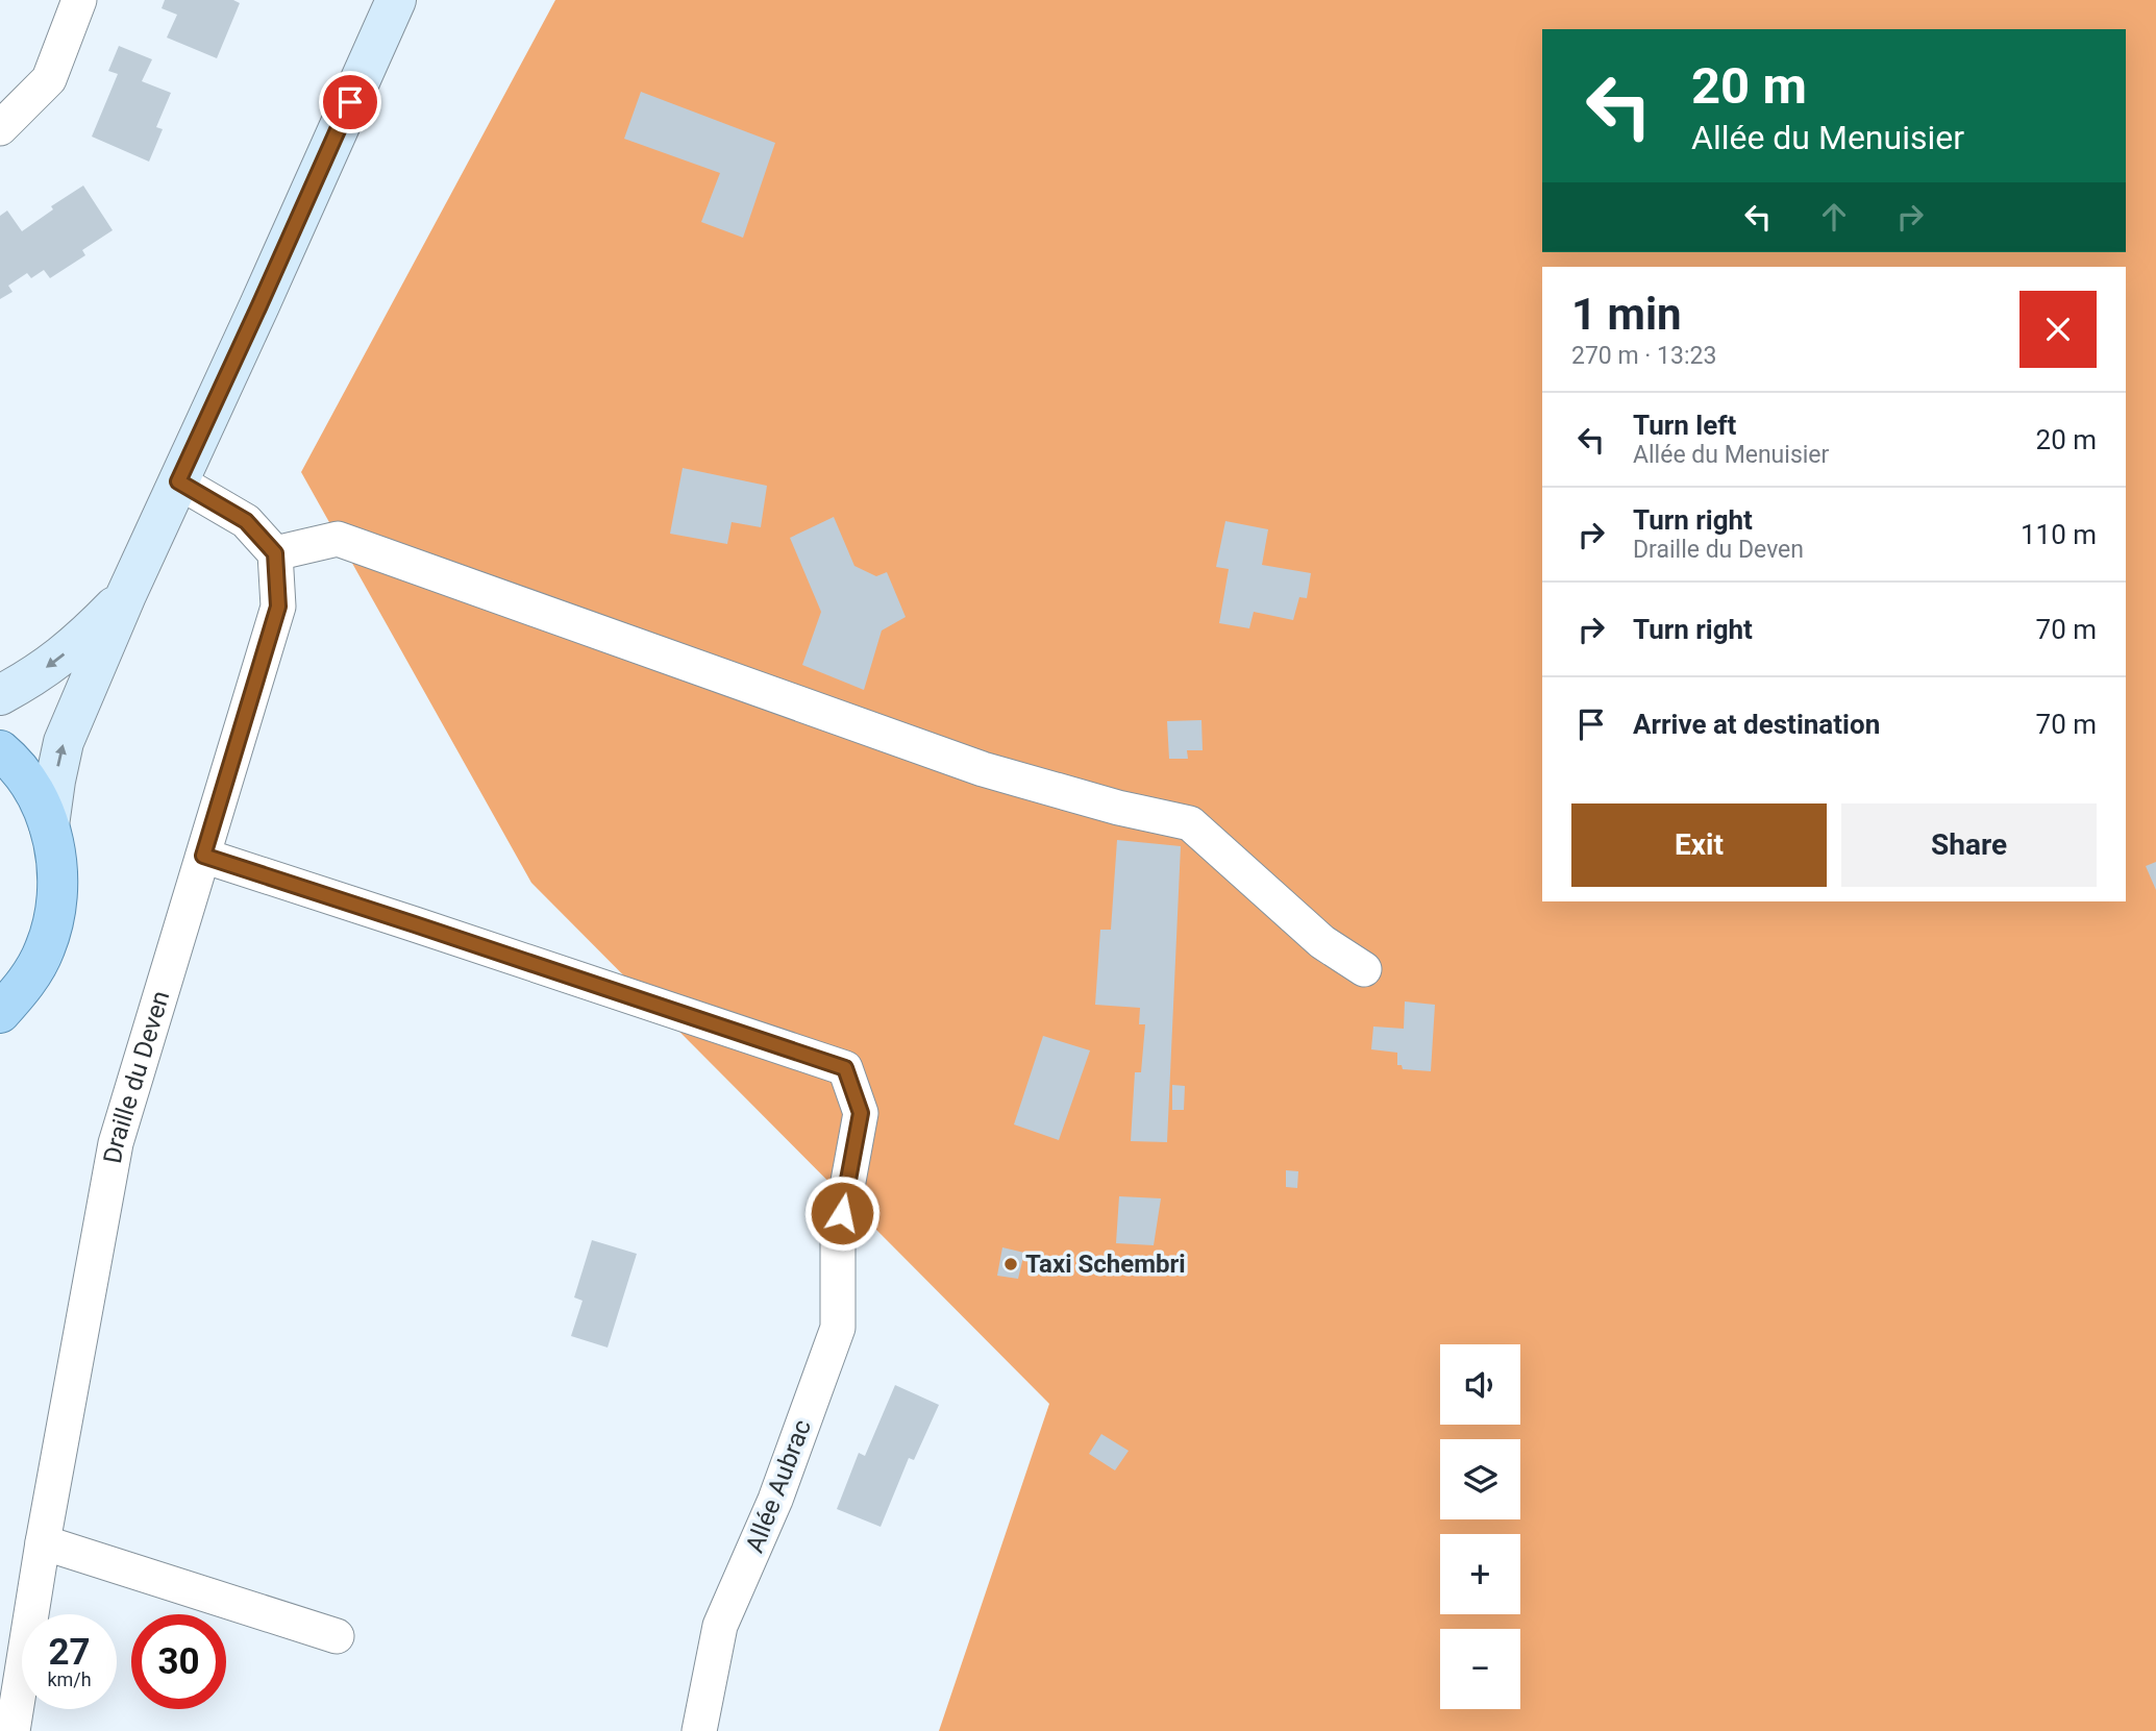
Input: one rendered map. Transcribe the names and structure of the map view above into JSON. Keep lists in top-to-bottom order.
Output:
{
  "streets": {
    "street": ["Draille du Deven", "Allée Aubrac"]
  },
  "crossings": [
    ["Draille du Deven", "Allée Aubrac"]
  ],
  "places": ["Taxi Schembri"],
  "page": {
    "turn": ["20 m", "Allée du Menuisier"],
    "heading": ["1 min", "270 m · 13:23"],
    "list": [
      {
        "name": "Turn left",
        "note": "Allée du Menuisier",
        "value": "20 m"
      },
      {
        "name": "Turn right",
        "note": "Draille du Deven",
        "value": "110 m"
      },
      {
        "name": "Turn right",
        "value": "70 m"
      },
      {
        "name": "Arrive at destination",
        "value": "70 m"
      }
    ],
    "buttons": ["Exit", "Share"],
    "map_buttons": ["+", "−"],
    "speed": "27 km/h",
    "limit": "30"
  }
}
